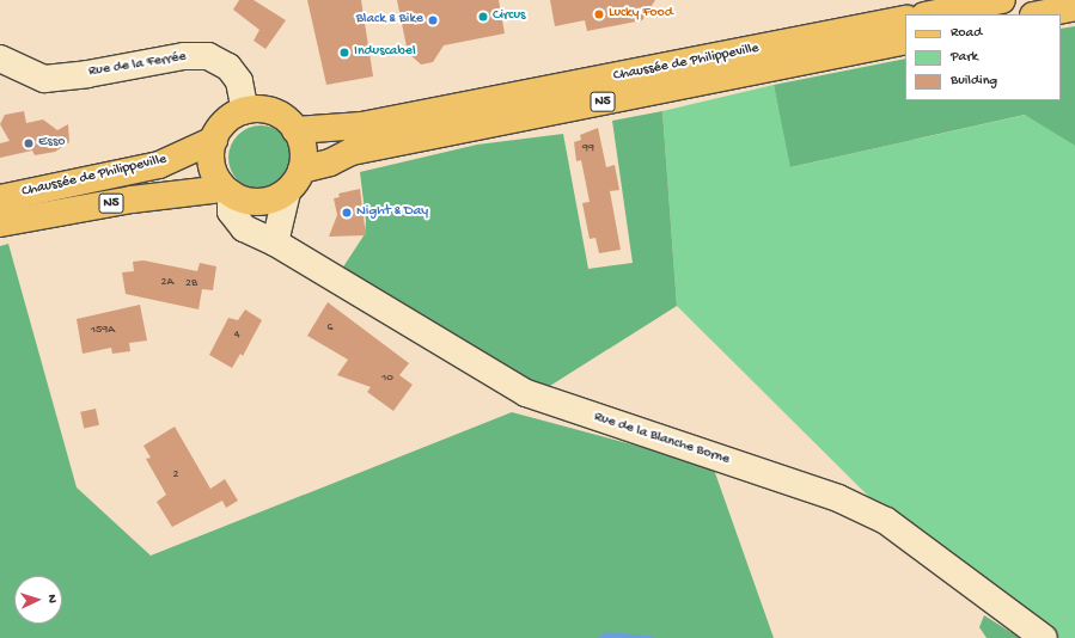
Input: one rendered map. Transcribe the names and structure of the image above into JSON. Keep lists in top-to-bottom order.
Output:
{
  "streets": {
    "main road": ["Chaussée de Philippeville", "N5"],
    "street": ["Rue de la Ferrée", "Rue de la Blanche Borne"]
  },
  "crossings": [
    ["Chaussée de Philippeville", "Rue de la Ferrée"],
    ["Chaussée de Philippeville", "N5"],
    ["Chaussée de Philippeville", "Rue de la Blanche Borne"],
    ["Rue de la Ferrée", "N5"],
    ["Rue de la Ferrée", "Rue de la Blanche Borne"],
    ["N5", "Rue de la Blanche Borne"]
  ],
  "places": [
    "Lucky Food",
    "Circus",
    "Black & Bike",
    "Induscabel",
    "Esso",
    "Night & Day"
  ],
  "house_numbers": [
    "99",
    "2A",
    "2B",
    "6",
    "159A",
    "4",
    "10",
    "2"
  ],
  "legend": ["Road", "Park", "Building"],
  "north": "right"
}
